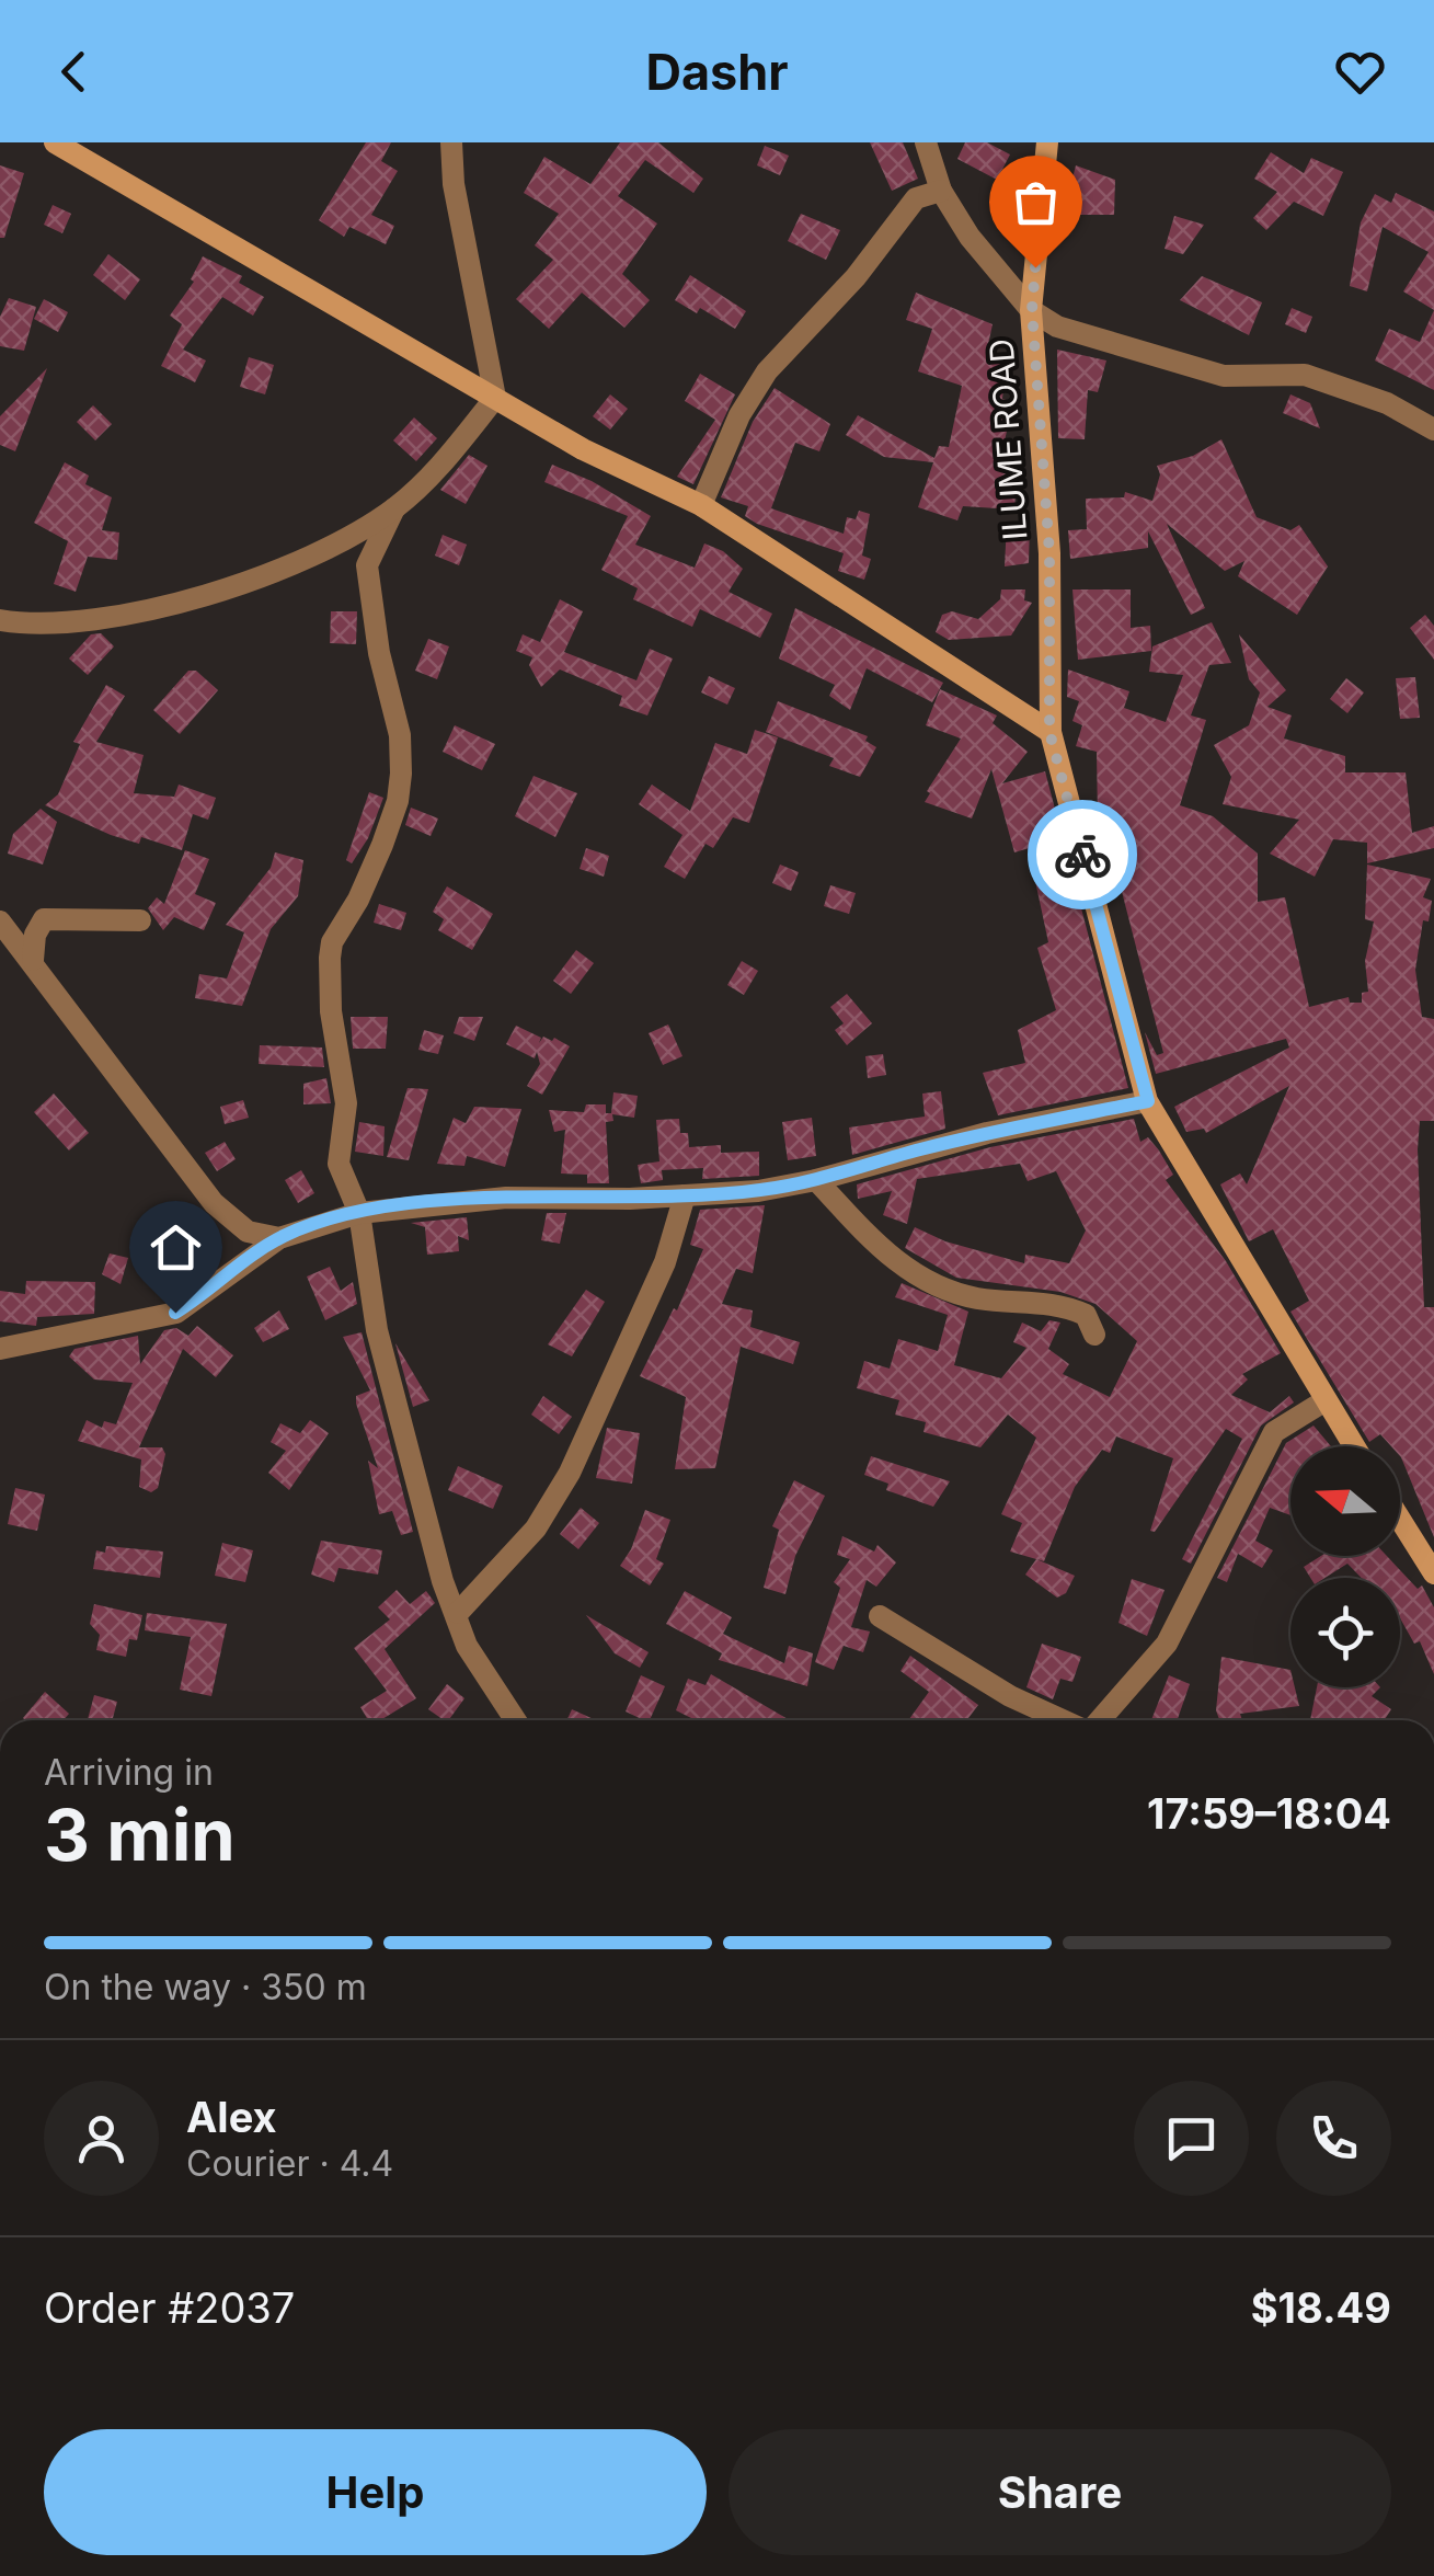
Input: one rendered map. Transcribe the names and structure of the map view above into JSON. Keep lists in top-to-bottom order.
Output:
{
  "streets": {
    "street": ["ILUME ROAD"]
  },
  "north": "left",
  "page": {
    "header": "Dashr",
    "heading": ["3 min", "Arriving in", "17:59–18:04"],
    "panel": [
      "Alex",
      "Courier · 4.4",
      "Order #2037",
      "$18.49"
    ],
    "bar": "On the way · 350 m",
    "buttons": ["Help", "Share"]
  }
}
